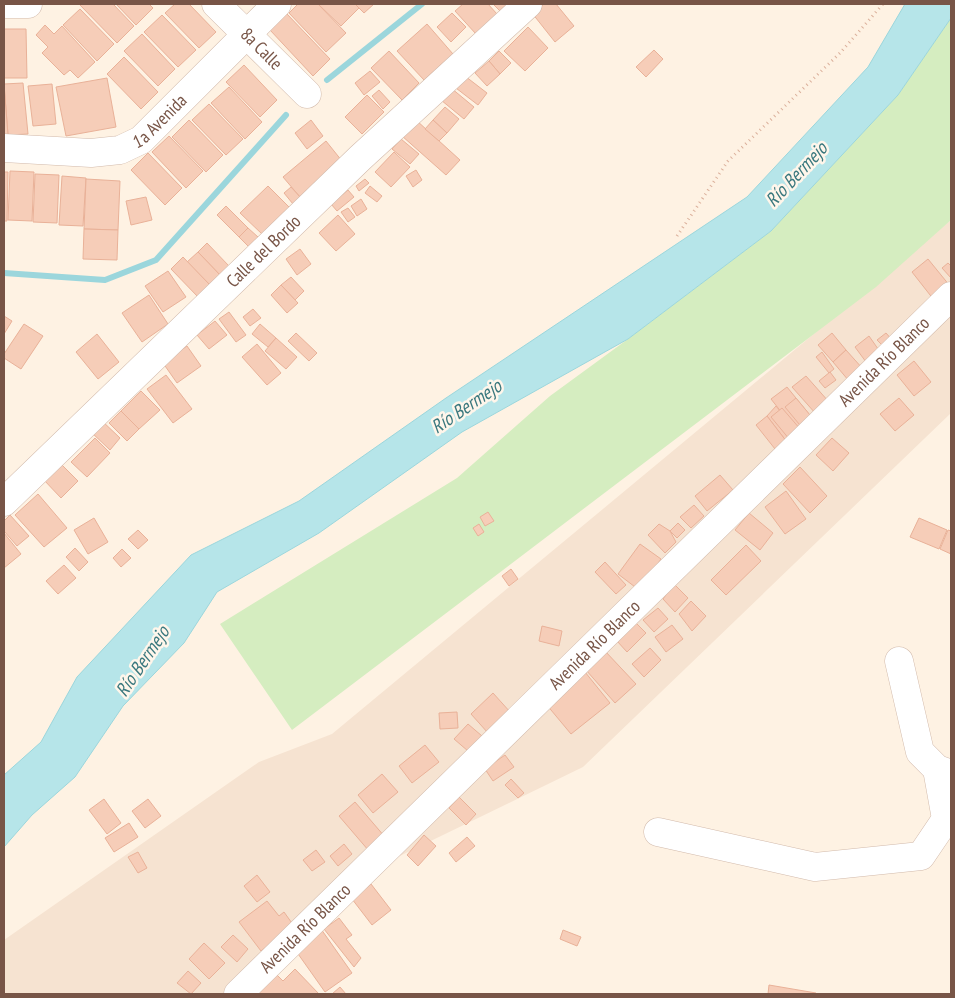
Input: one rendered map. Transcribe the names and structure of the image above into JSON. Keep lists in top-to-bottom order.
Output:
{
  "streets": {
    "street": [
      "8a Calle",
      "1a Avenida",
      "Calle del Bordo",
      "Avenida Río Blanco"
    ]
  },
  "crossings": [
    ["8a Calle", "1a Avenida"]
  ],
  "water": ["Río Bermejo"]
}
